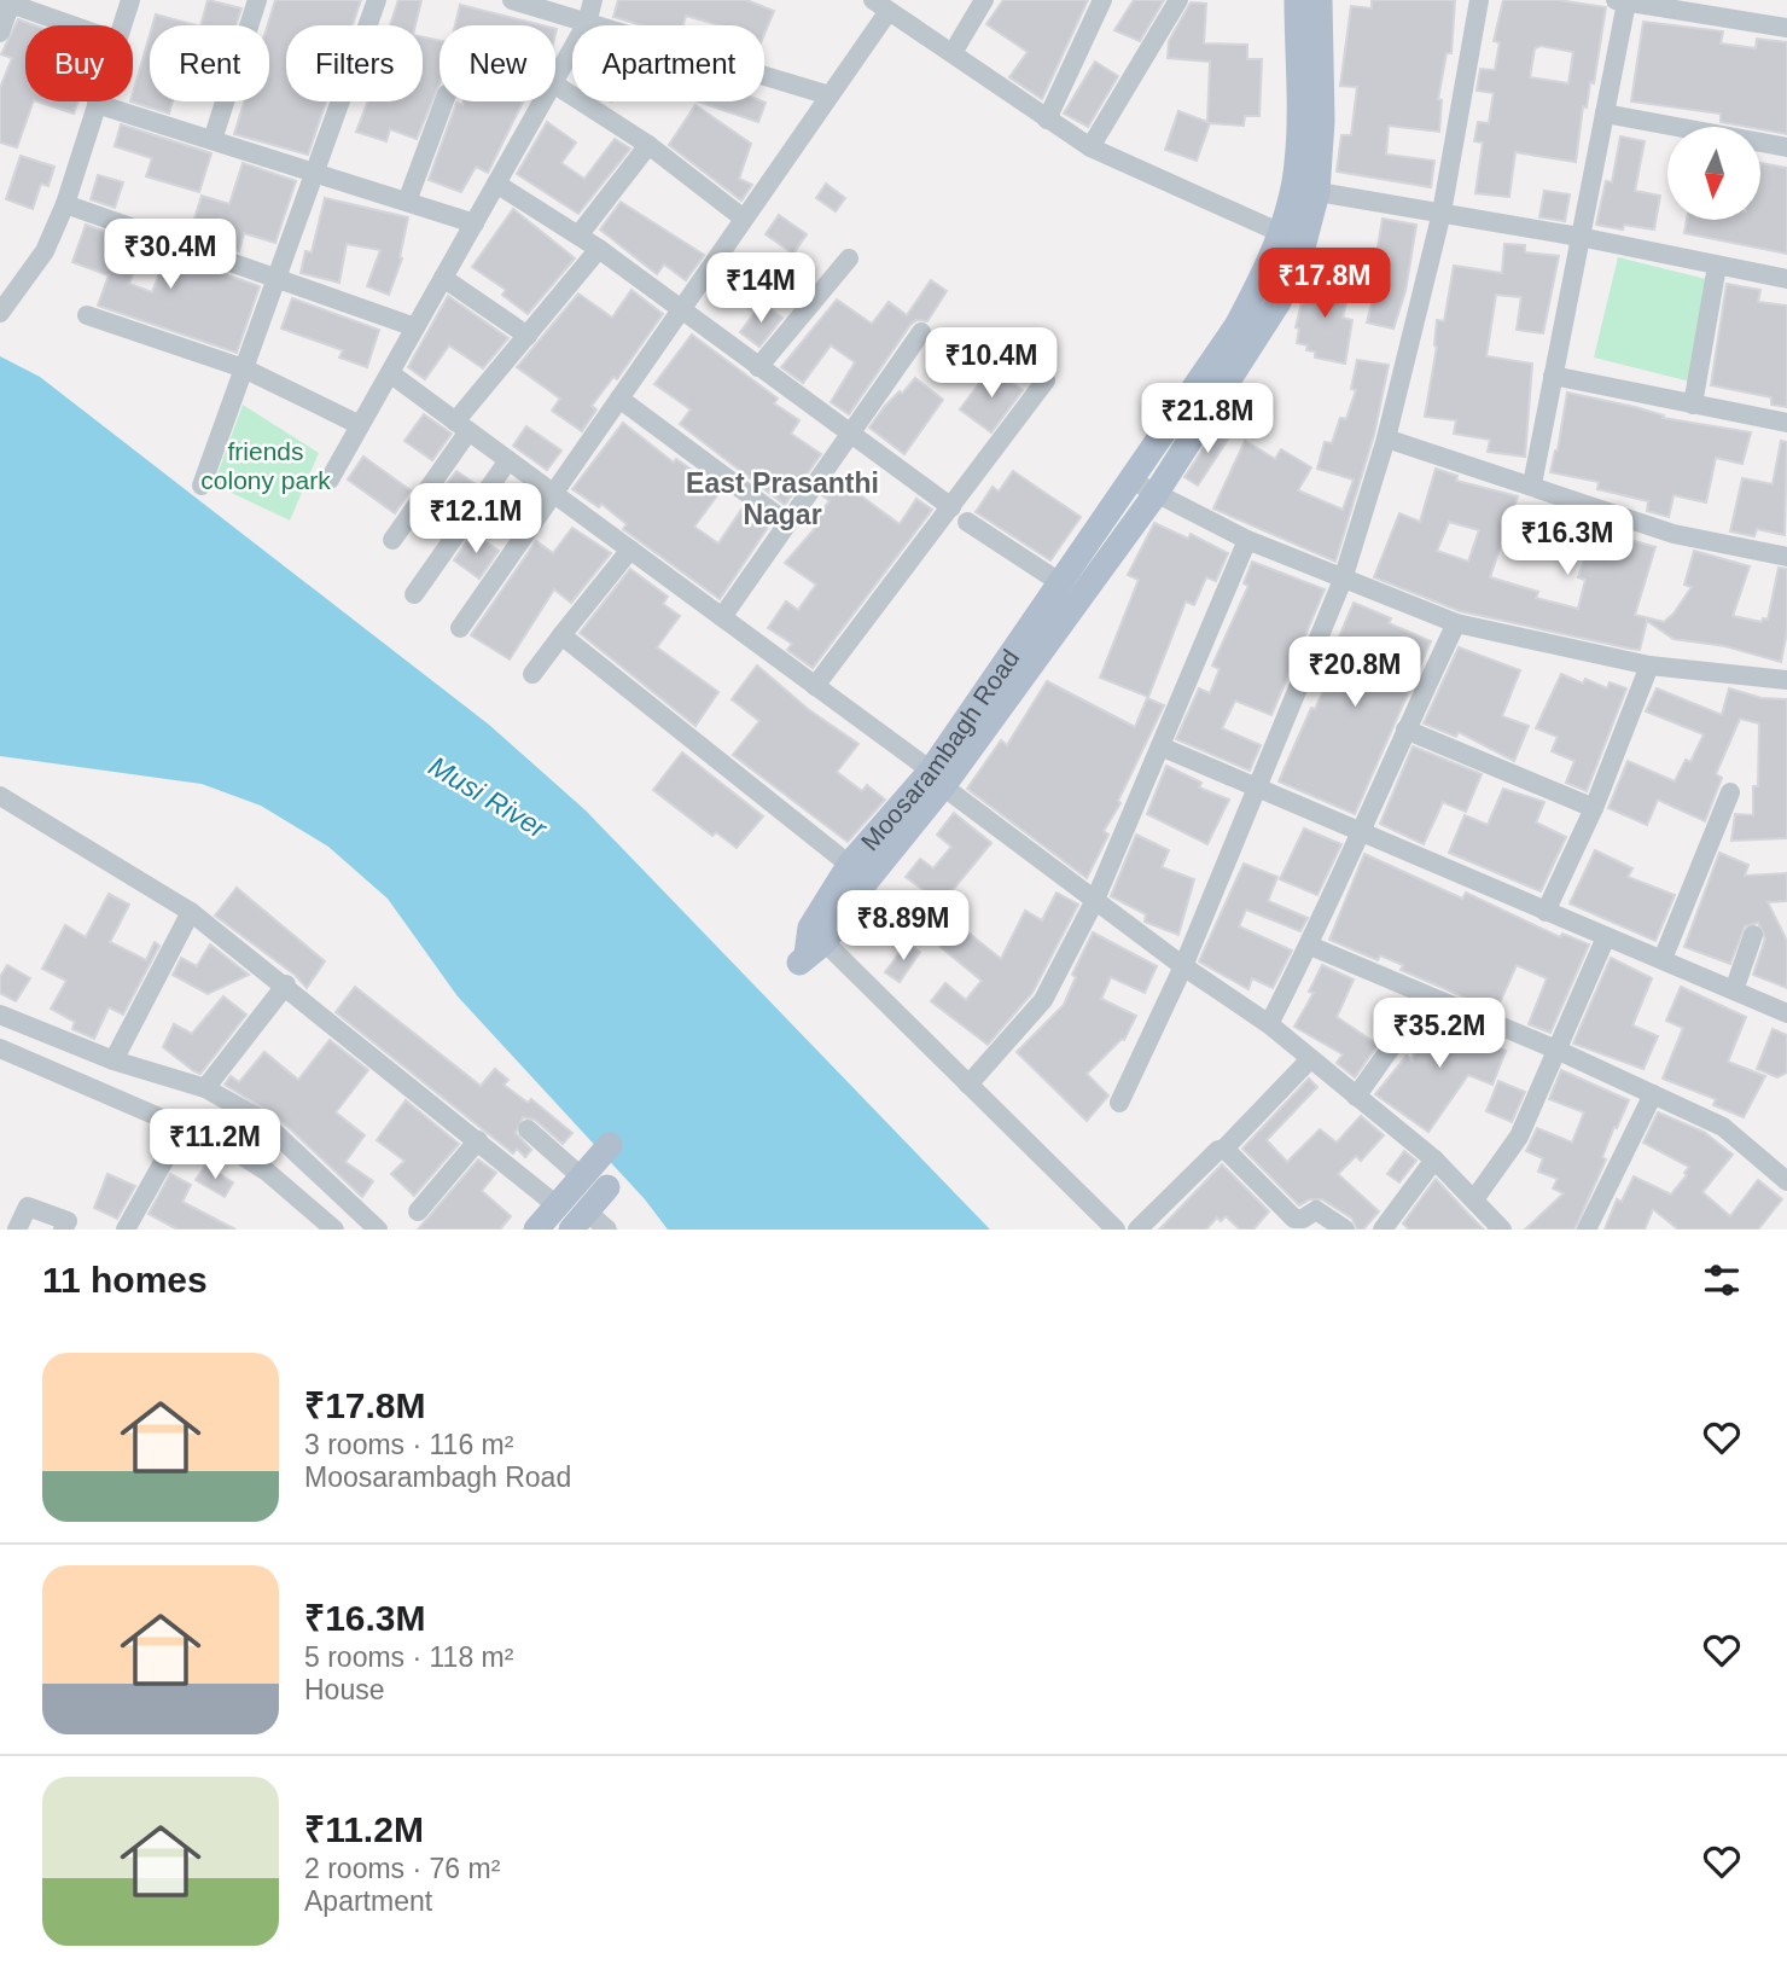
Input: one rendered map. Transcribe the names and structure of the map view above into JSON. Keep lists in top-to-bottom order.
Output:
{
  "streets": {
    "main road": ["Moosarambagh Road"]
  },
  "districts": ["East Prasanthi Nagar"],
  "water": ["Musi River"],
  "parks": ["friends colony park"],
  "north": "bottom",
  "page": {
    "chip": [
      "Buy",
      "Rent",
      "Filters",
      "New",
      "Apartment"
    ],
    "price": [
      "₹30.4M",
      "₹17.8M",
      "₹14M",
      "₹10.4M",
      "₹21.8M",
      "₹12.1M",
      "₹16.3M",
      "₹20.8M",
      "₹8.89M",
      "₹35.2M",
      "₹11.2M"
    ],
    "heading": "11 homes",
    "list": [
      {
        "name": "₹17.8M",
        "note": "3 rooms · 116 m² · Moosarambagh Road"
      },
      {
        "name": "₹16.3M",
        "note": "5 rooms · 118 m² · House"
      },
      {
        "name": "₹11.2M",
        "note": "2 rooms · 76 m² · Apartment"
      }
    ]
  }
}
